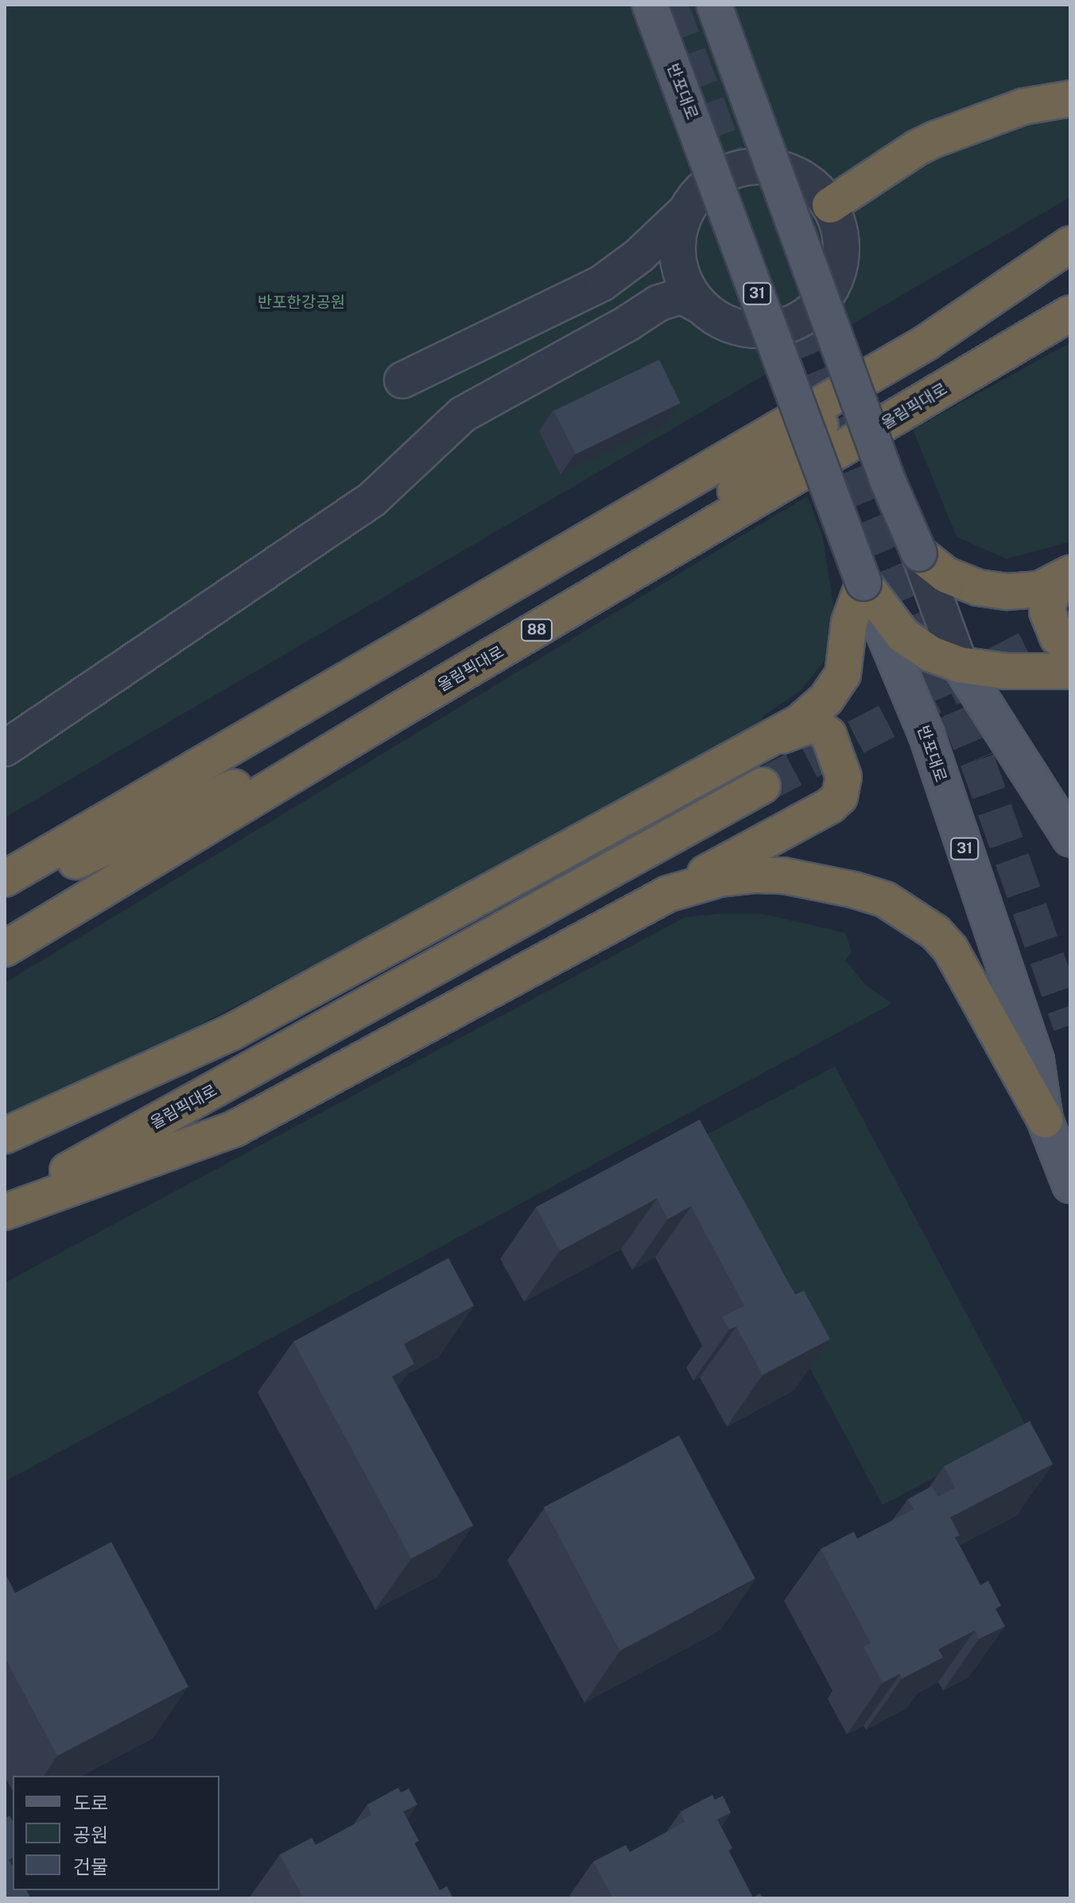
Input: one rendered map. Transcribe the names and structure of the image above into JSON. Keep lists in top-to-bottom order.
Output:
{
  "streets": {
    "highway": ["올림픽대로", "88"],
    "main road": ["반포대로", "31"]
  },
  "parks": ["반포한강공원"],
  "legend": ["도로", "공원", "건물"]
}
